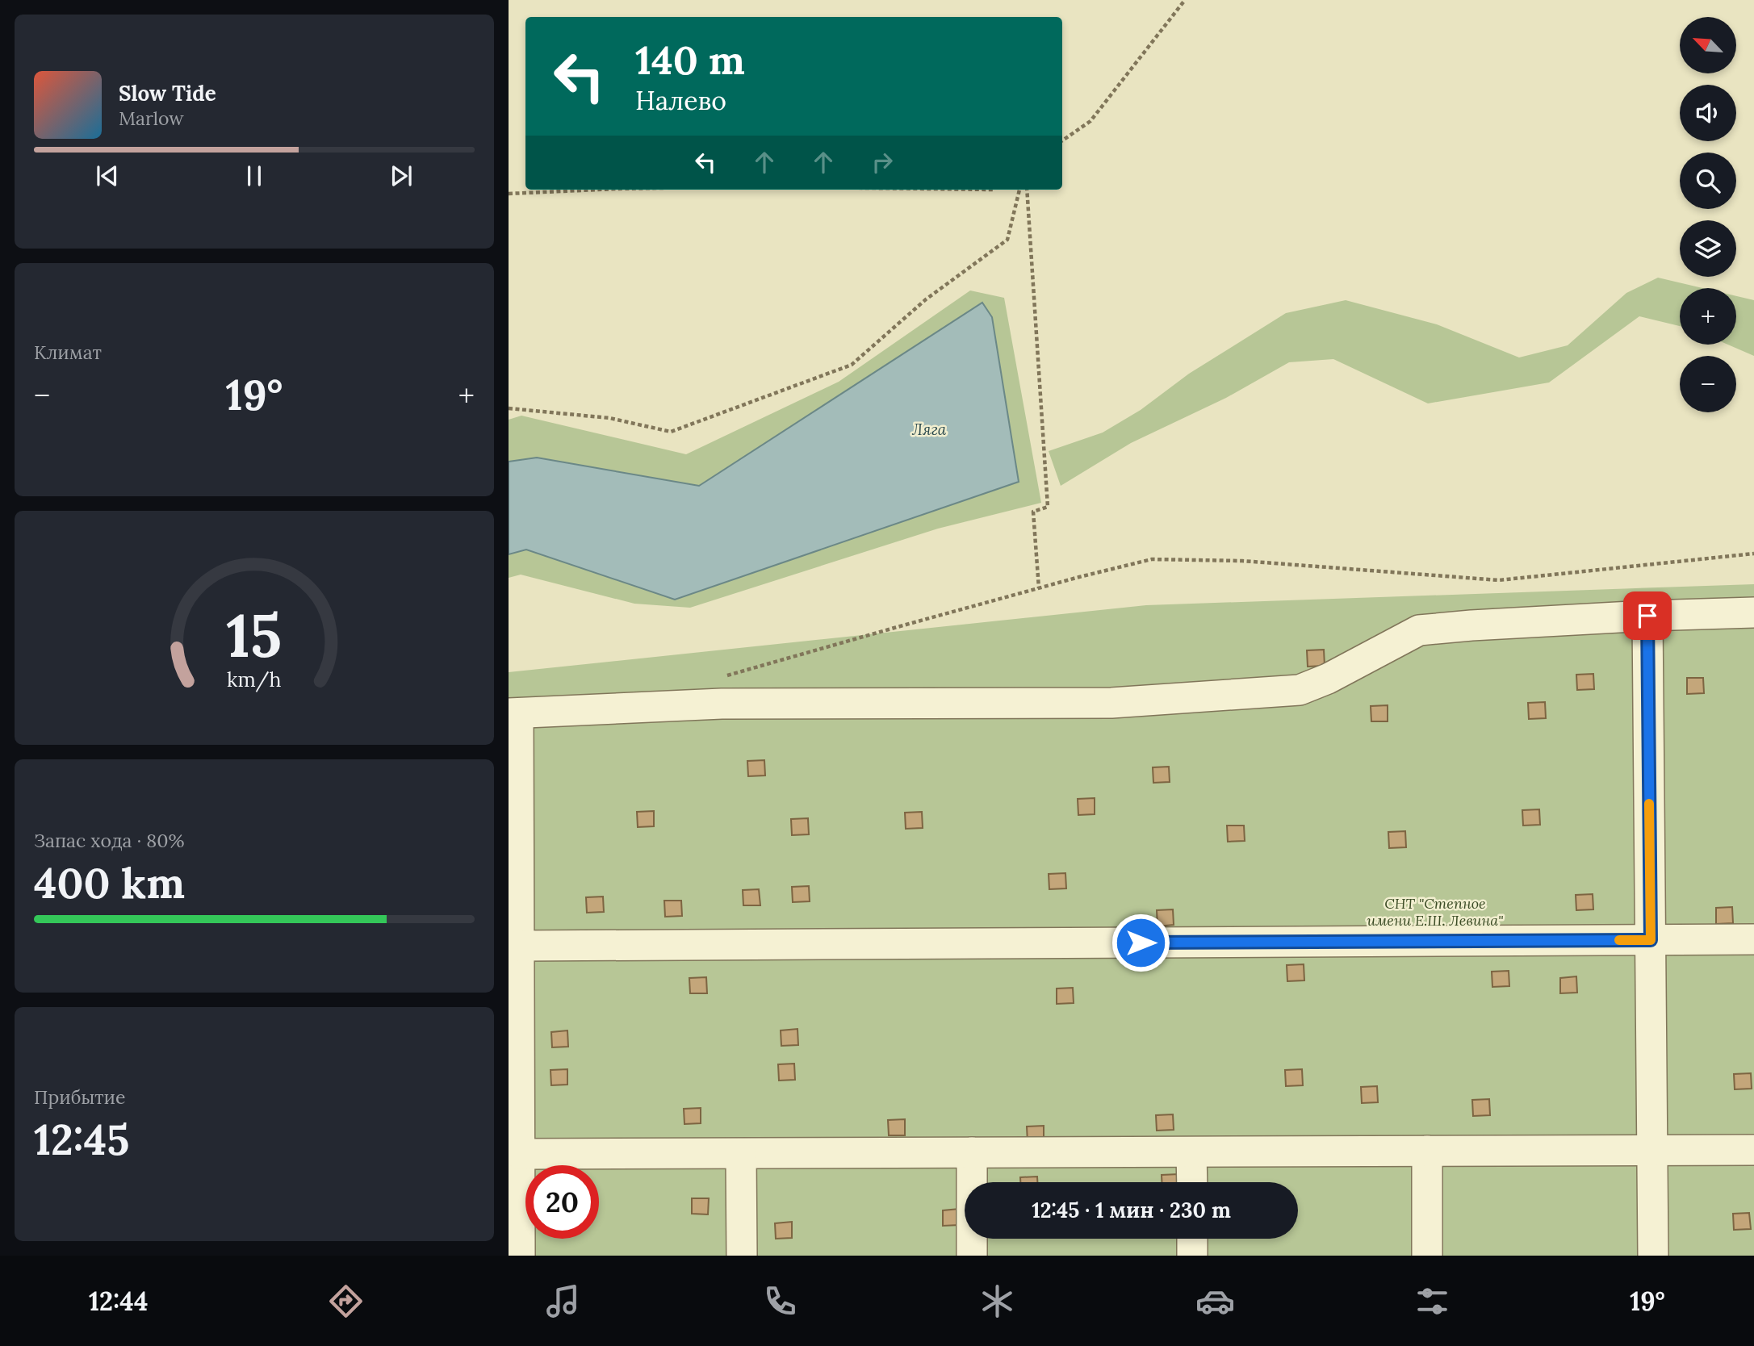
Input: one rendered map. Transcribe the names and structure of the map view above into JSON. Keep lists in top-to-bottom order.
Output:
{
  "water": ["Ляга"],
  "parks": ["СНТ \"Степное имени Е.Ш. Левина\""],
  "north": "top left",
  "page": {
    "map_buttons": ["+", "−"],
    "turn": ["140 m", "Налево"],
    "song": ["Slow Tide", "Marlow"],
    "tile": [
      "Климат",
      ["Запас хода · 80%", "400 km"],
      ["Прибытие", "12:45"]
    ],
    "heat": ["−", "19°", "+"],
    "limit": "20",
    "trip": "12:45 · 1 мин · 230 m",
    "tabs": ["12:44", "19°"],
    "gauge": ["15", "km/h"]
  }
}
